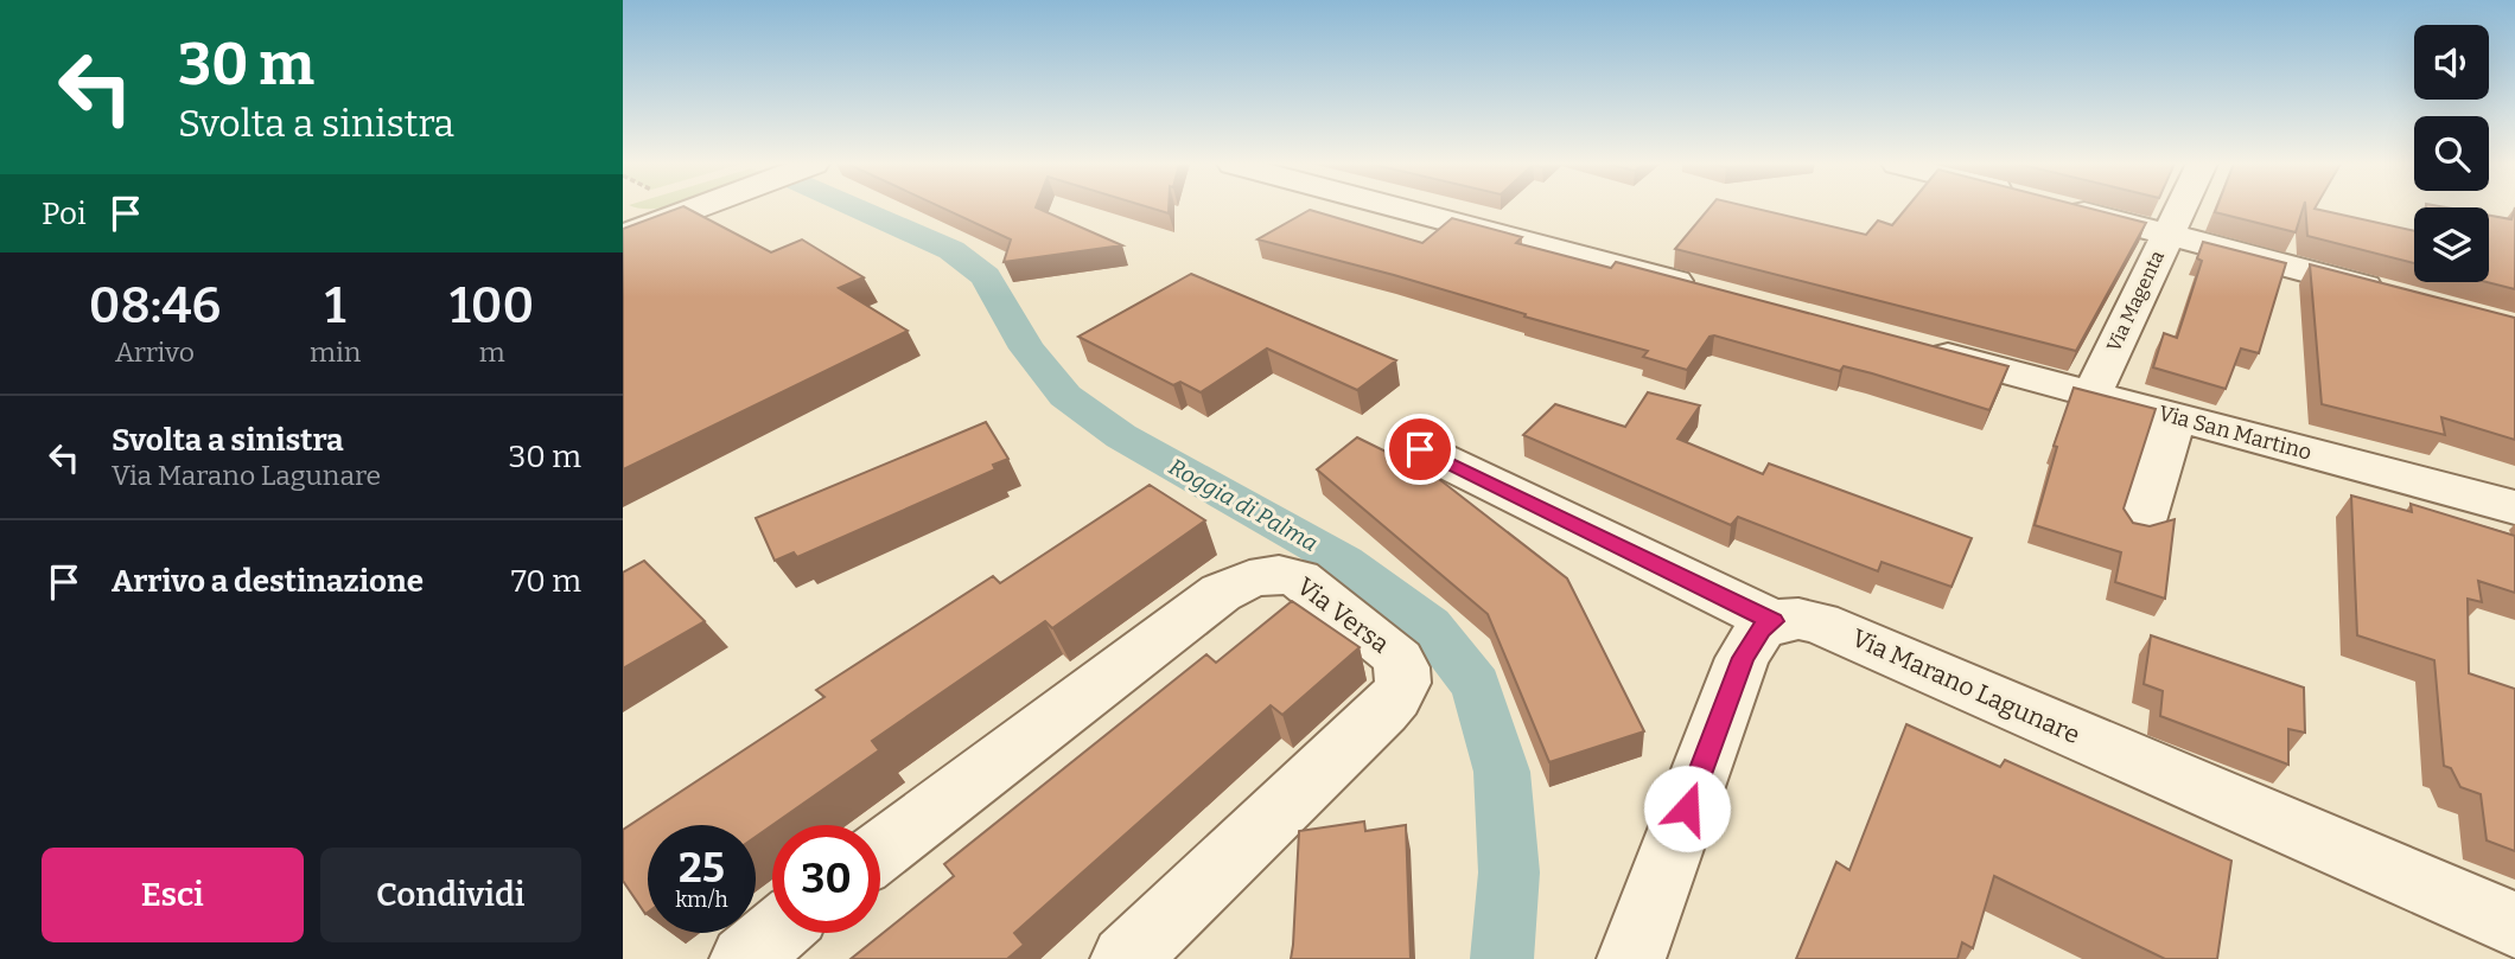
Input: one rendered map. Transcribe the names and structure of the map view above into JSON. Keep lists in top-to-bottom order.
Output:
{
  "streets": {
    "street": [
      "Via Magenta",
      "Via San Martino",
      "Via Versa",
      "Via Marano Lagunare"
    ]
  },
  "crossings": [
    ["Via Magenta", "Via San Martino"]
  ],
  "water": ["Roggia di Palma"],
  "page": {
    "turn": ["30 m", "Svolta a sinistra"],
    "then": "Poi",
    "eta": [
      "08:46",
      "Arrivo",
      "1",
      "min",
      "100",
      "m"
    ],
    "list": [
      {
        "name": "Svolta a sinistra",
        "note": "Via Marano Lagunare",
        "value": "30 m"
      },
      {
        "name": "Arrivo a destinazione",
        "value": "70 m"
      }
    ],
    "speed": "25 km/h",
    "limit": "30",
    "buttons": ["Esci", "Condividi"]
  }
}
